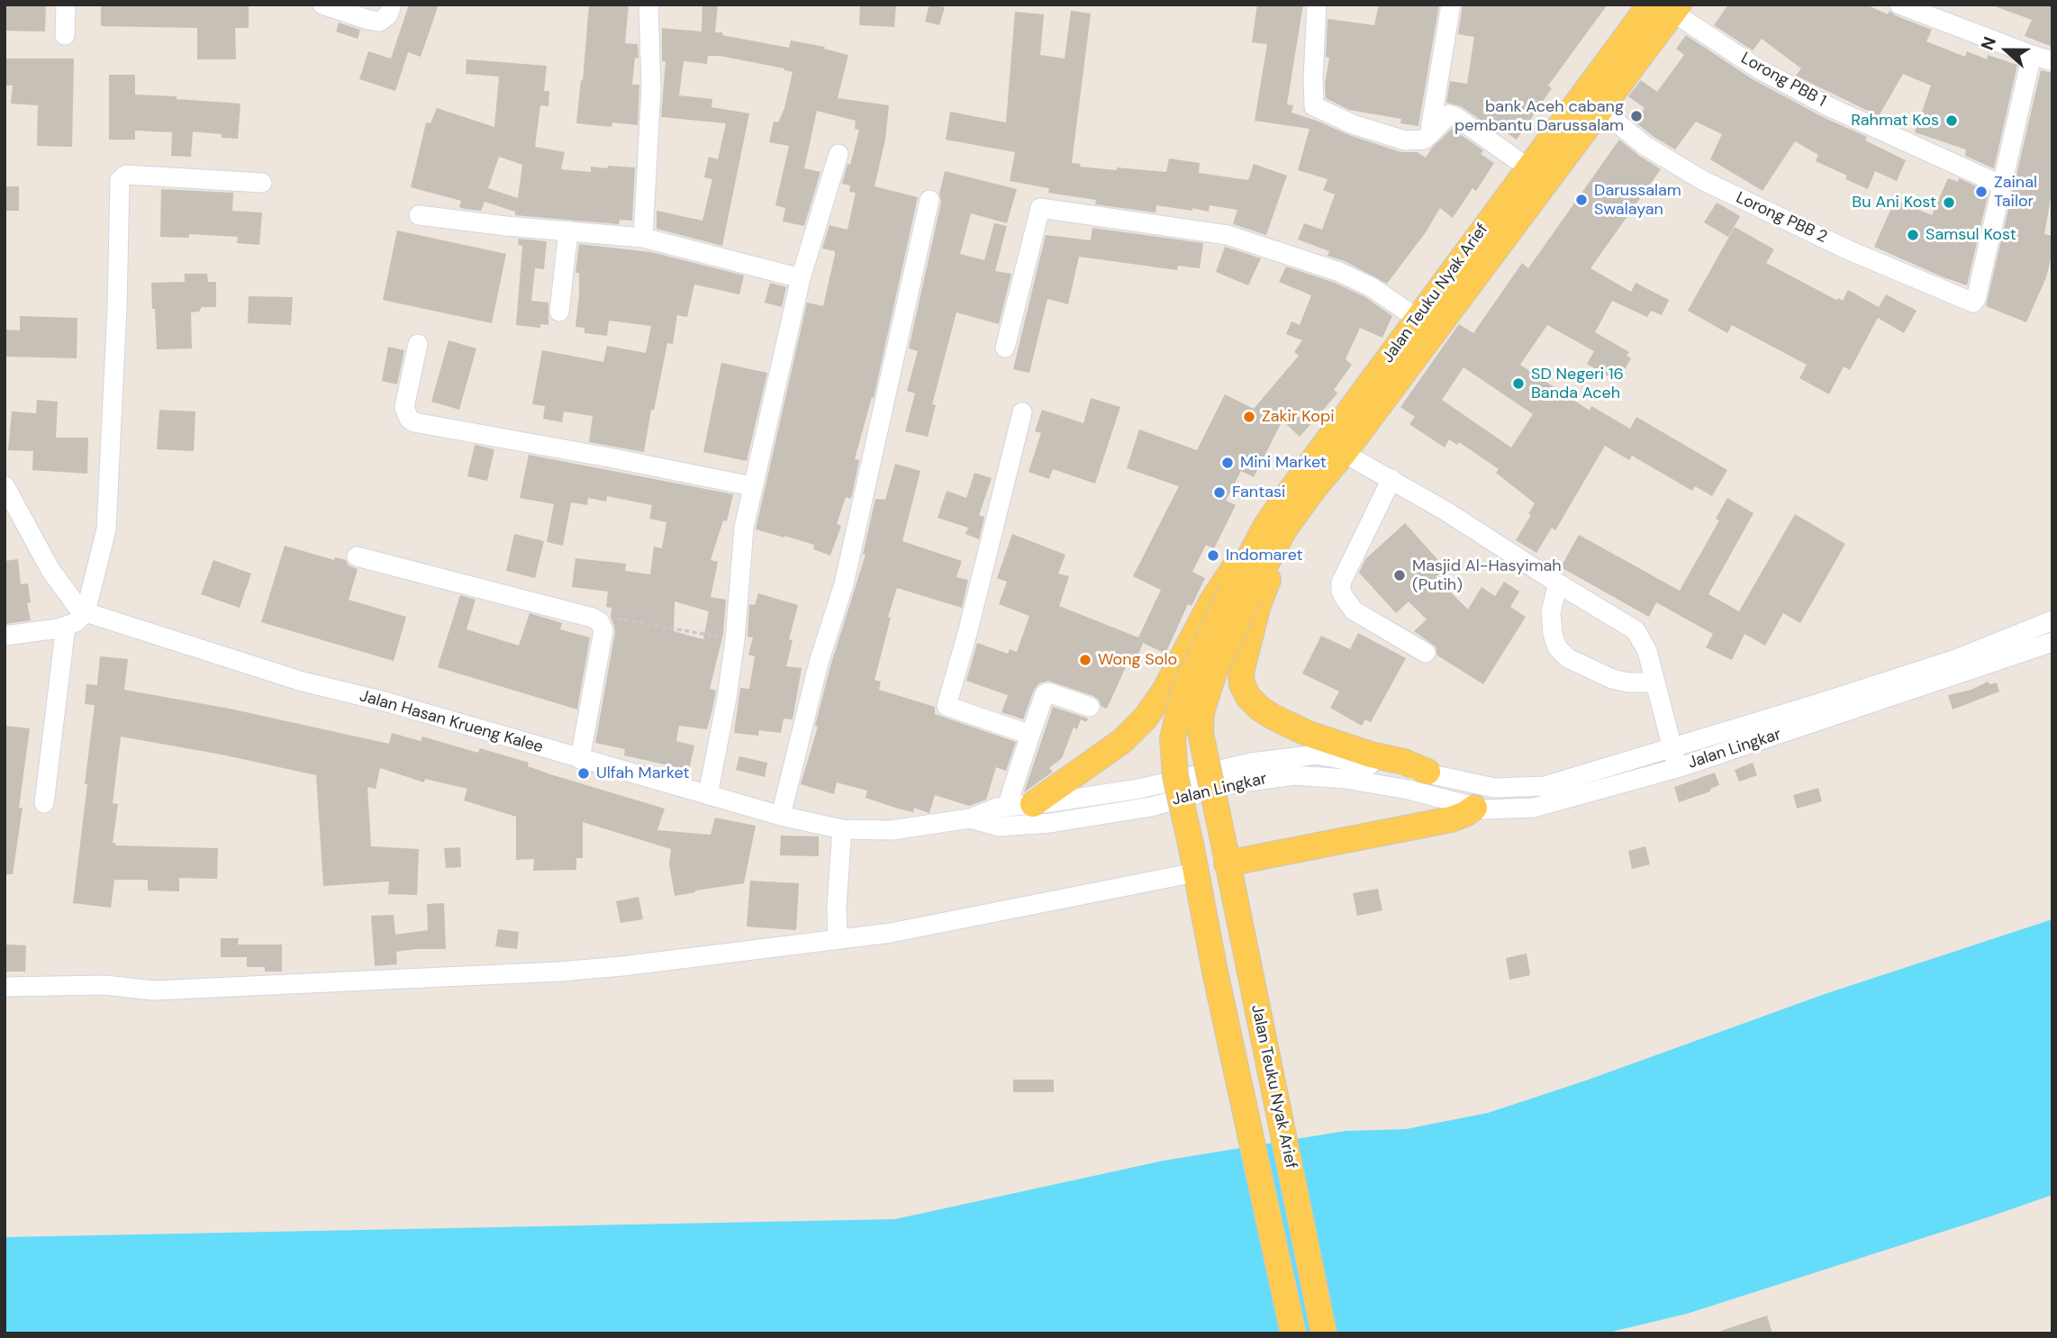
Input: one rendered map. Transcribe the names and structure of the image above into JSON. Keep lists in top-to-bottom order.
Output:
{
  "streets": {
    "main road": ["Jalan Teuku Nyak Arief"],
    "street": [
      "Lorong PBB 1",
      "Lorong PBB 2",
      "Jalan Hasan Krueng Kalee",
      "Jalan Lingkar"
    ]
  },
  "crossings": [
    ["Lorong PBB 1", "Lorong PBB 2"],
    ["Lorong PBB 1", "Jalan Teuku Nyak Arief"],
    ["Lorong PBB 2", "Jalan Teuku Nyak Arief"],
    ["Jalan Hasan Krueng Kalee", "Jalan Lingkar"]
  ],
  "places": [
    "bank Aceh cabang pembantu Darussalam",
    "Rahmat Kos",
    "Zainal Tailor",
    "Darussalam Swalayan",
    "Bu Ani Kost",
    "Samsul Kost",
    "SD Negeri 16 Banda Aceh",
    "Zakir Kopi",
    "Mini Market",
    "Fantasi",
    "Indomaret",
    "Masjid Al-Hasyimah (Putih)",
    "Wong Solo",
    "Ulfah Market"
  ],
  "north": "left"
}
